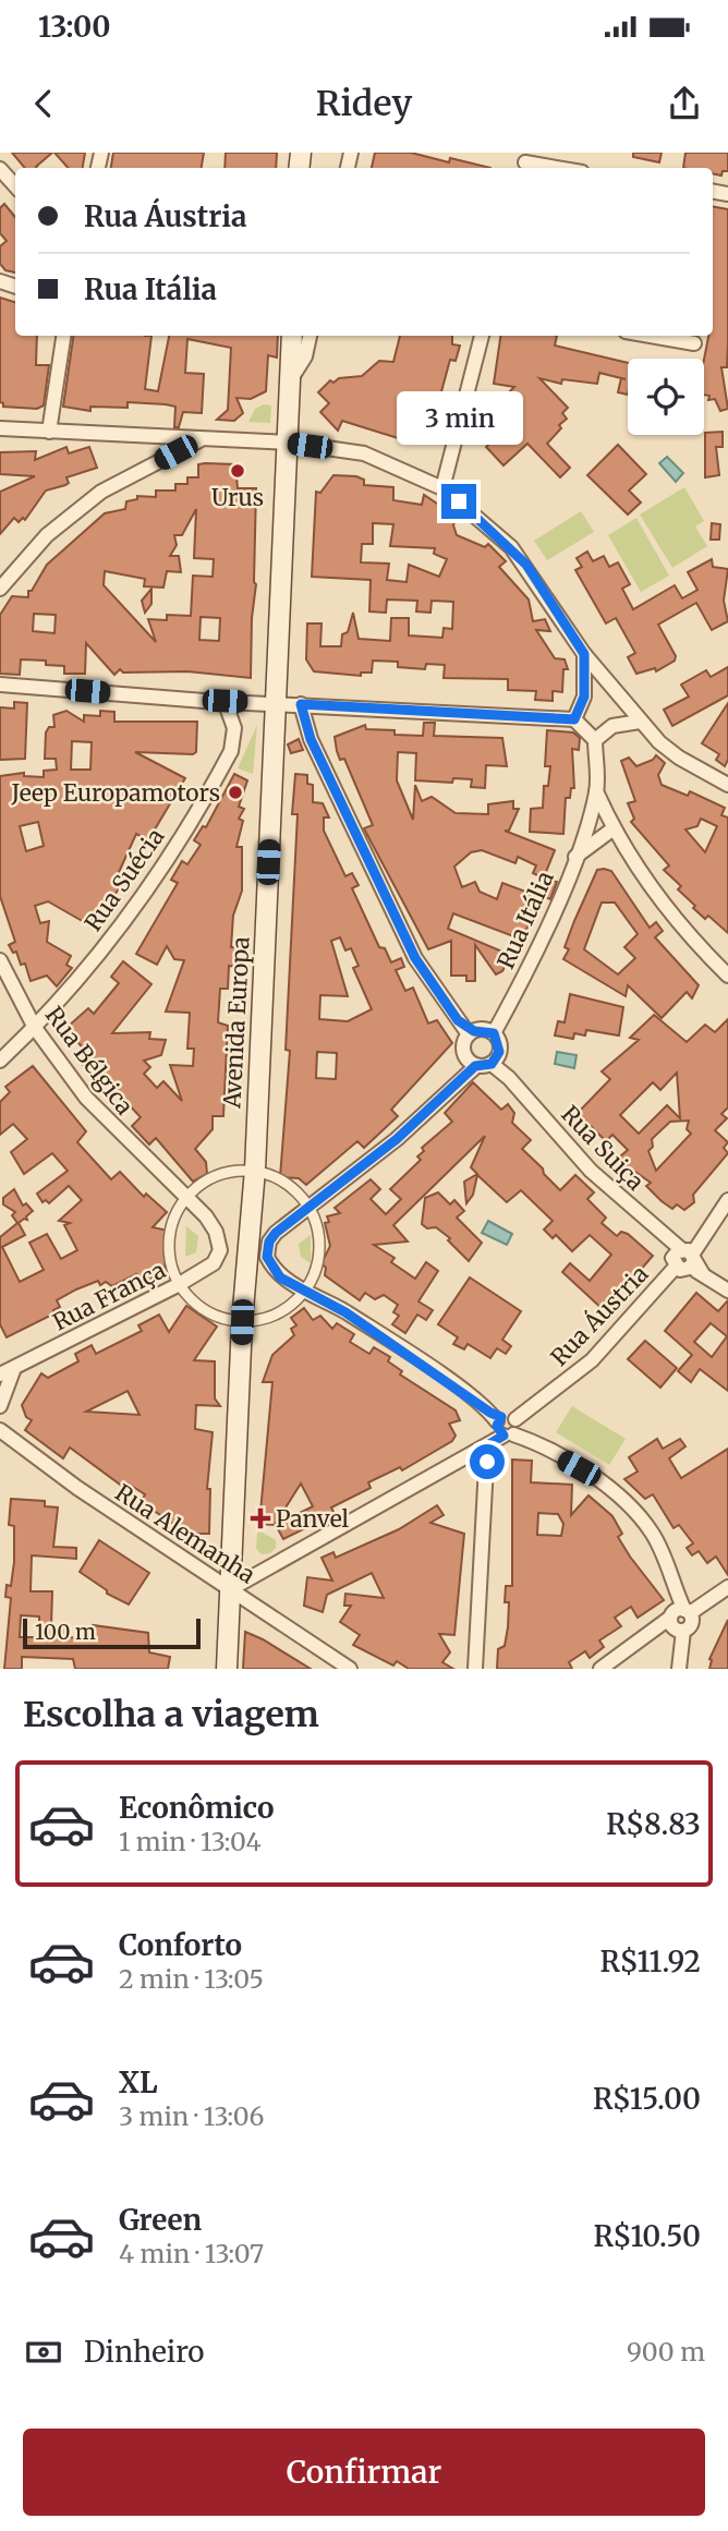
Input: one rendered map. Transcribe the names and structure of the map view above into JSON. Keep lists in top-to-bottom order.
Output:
{
  "streets": {
    "main road": ["Avenida Europa"],
    "street": [
      "Rua Suécia",
      "Rua Itália",
      "Rua Bélgica",
      "Rua Suiça",
      "Rua França",
      "Rua Áustria",
      "Rua Alemanha"
    ]
  },
  "crossings": [
    ["Rua Suécia", "Rua Bélgica"],
    ["Avenida Europa", "Rua Áustria"],
    ["Avenida Europa", "Rua Alemanha"],
    ["Rua Bélgica", "Rua França"],
    ["Rua Suiça", "Rua Áustria"],
    ["Rua Áustria", "Rua Alemanha"]
  ],
  "places": {
    "other": ["Urus", "Jeep Europamotors"],
    "health": ["Panvel"]
  },
  "scale_bar": "100 m",
  "page": {
    "status": "13:00",
    "header": "Ridey",
    "banner": ["Rua Áustria", "Rua Itália"],
    "bubble": "3 min",
    "scale": "100 m",
    "heading": "Escolha a viagem",
    "list": [
      {
        "name": "Econômico",
        "note": "1 min · 13:04",
        "value": "R$8.83"
      },
      {
        "name": "Conforto",
        "note": "2 min · 13:05",
        "value": "R$11.92"
      },
      {
        "name": "XL",
        "note": "3 min · 13:06",
        "value": "R$15.00"
      },
      {
        "name": "Green",
        "note": "4 min · 13:07",
        "value": "R$10.50"
      }
    ],
    "pay": ["Dinheiro", "900 m"],
    "buttons": "Confirmar"
  }
}
